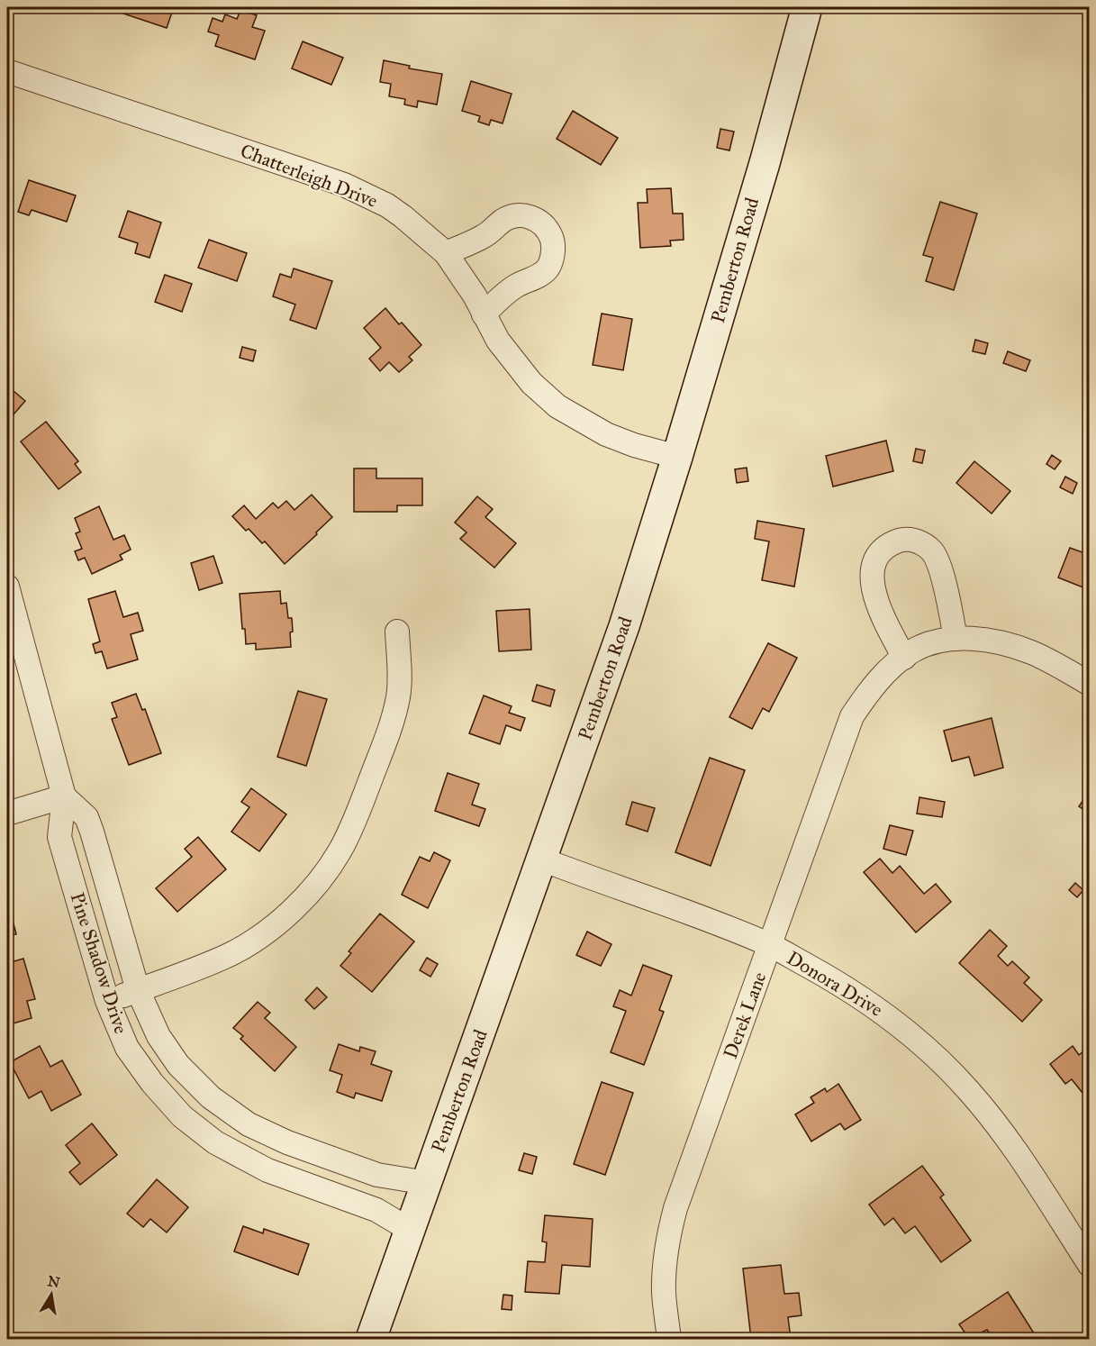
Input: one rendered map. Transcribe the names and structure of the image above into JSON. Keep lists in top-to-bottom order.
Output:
{
  "streets": {
    "street": [
      "Chatterleigh Drive",
      "Pemberton Road",
      "Pine Shadow Drive",
      "Donora Drive",
      "Derek Lane"
    ]
  },
  "crossings": [
    ["Chatterleigh Drive", "Pemberton Road"],
    ["Pemberton Road", "Pine Shadow Drive"],
    ["Pemberton Road", "Donora Drive"],
    ["Donora Drive", "Derek Lane"]
  ],
  "north": "top"
}
